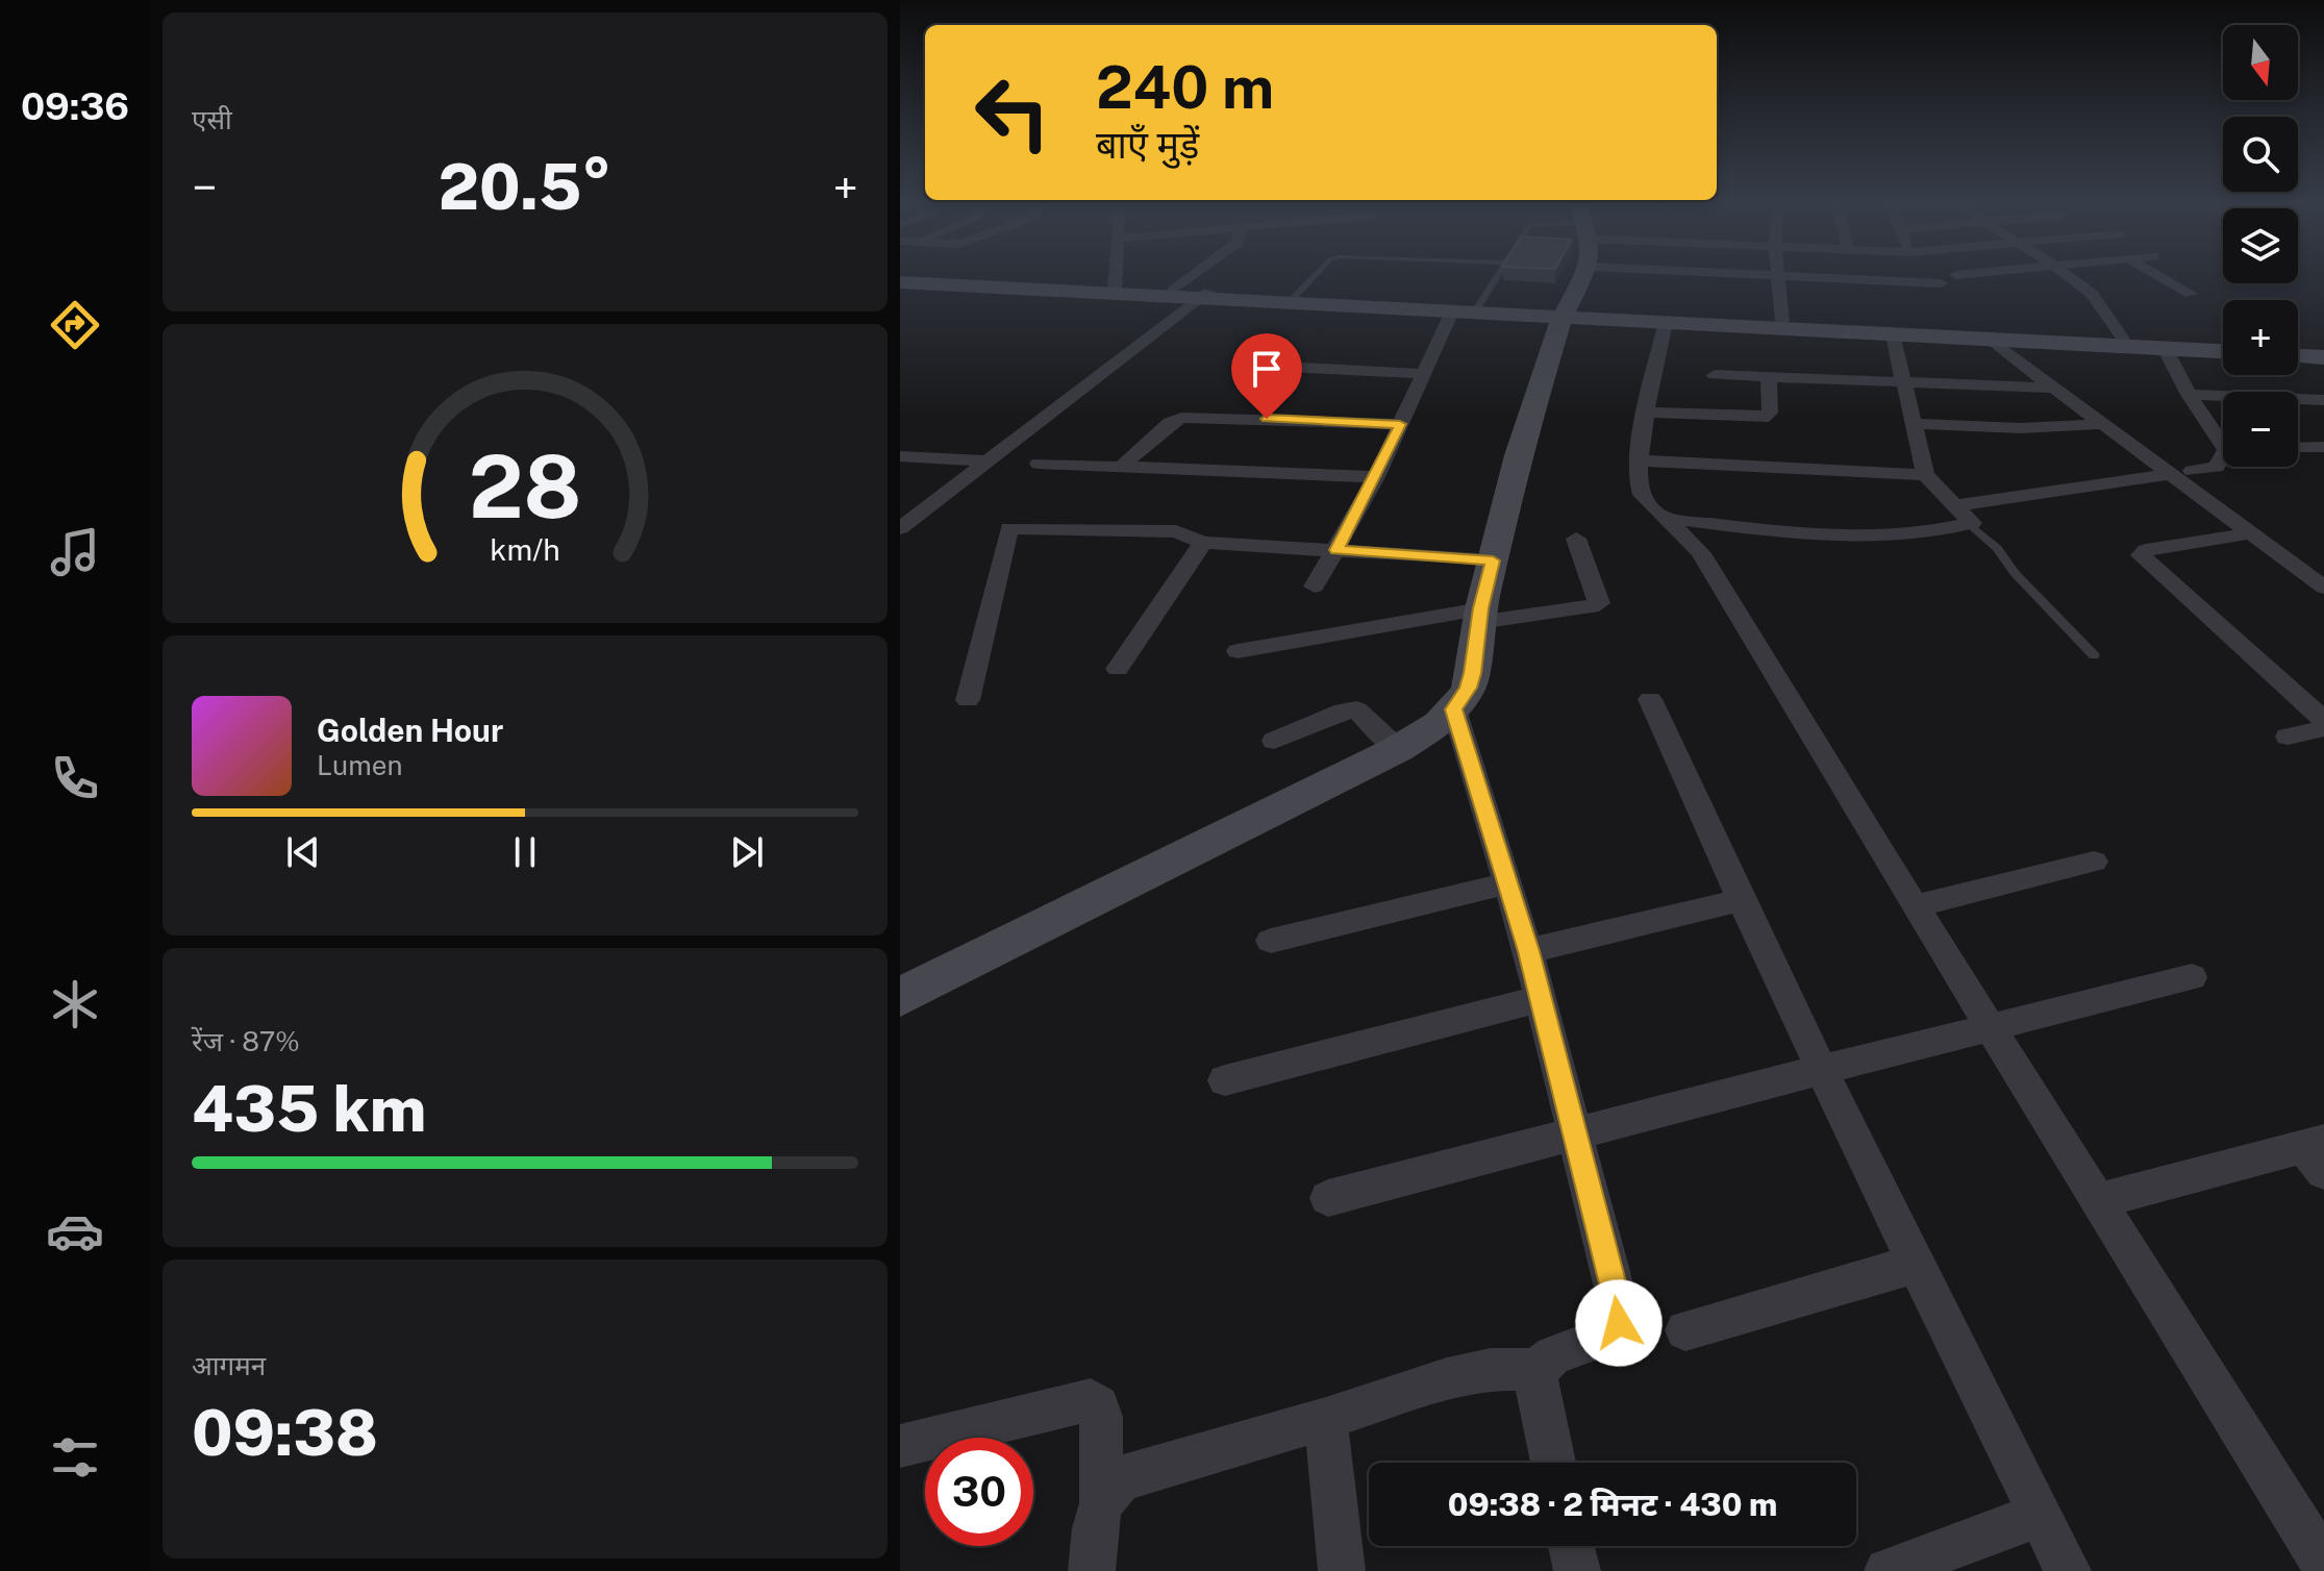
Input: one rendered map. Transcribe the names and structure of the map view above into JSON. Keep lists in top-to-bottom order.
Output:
{
  "north": "bottom",
  "page": {
    "tabs": "09:36",
    "tile": [
      "एसी",
      ["रेंज · 87%", "435 km"],
      ["आगमन", "09:38"]
    ],
    "map_buttons": ["+", "−"],
    "turn": ["240 m", "बाएँ मुड़ें"],
    "heat": ["−", "20.5°", "+"],
    "song": ["Golden Hour", "Lumen"],
    "limit": "30",
    "trip": "09:38 · 2 मिनट · 430 m",
    "gauge": ["28", "km/h"]
  }
}
